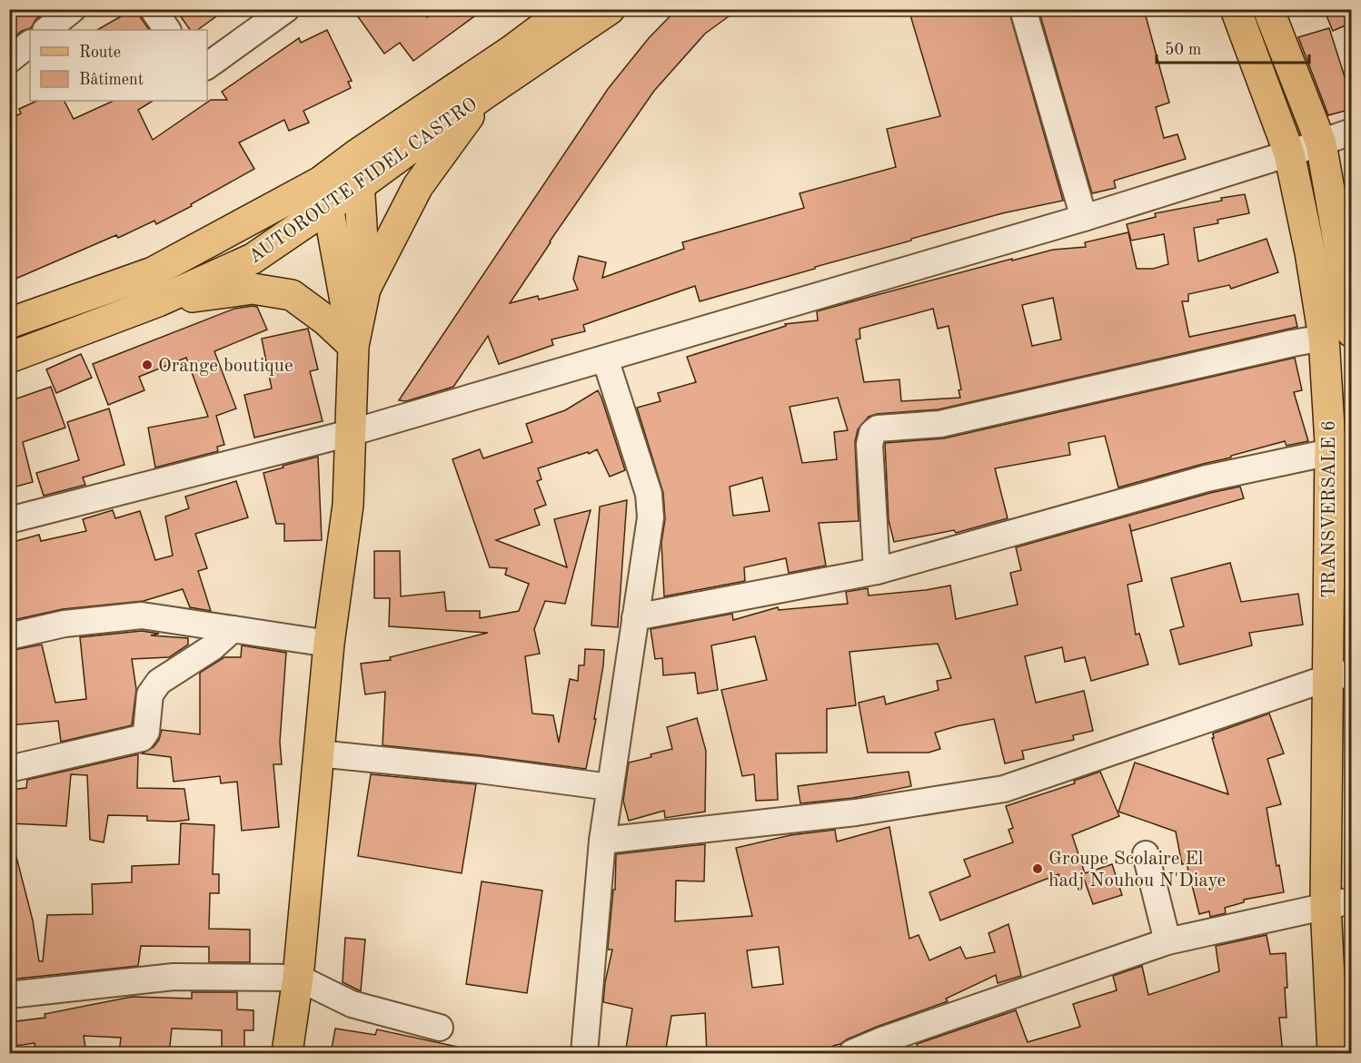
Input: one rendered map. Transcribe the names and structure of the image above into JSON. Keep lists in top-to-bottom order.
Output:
{
  "streets": {
    "main road": ["AUTOROUTE FIDEL CASTRO", "TRANSVERSALE 6"]
  },
  "places": ["Orange boutique", "Groupe Scolaire El hadj Nouhou N'Diaye"],
  "legend": ["Route", "Bâtiment"],
  "scale_bar": "50 m"
}
